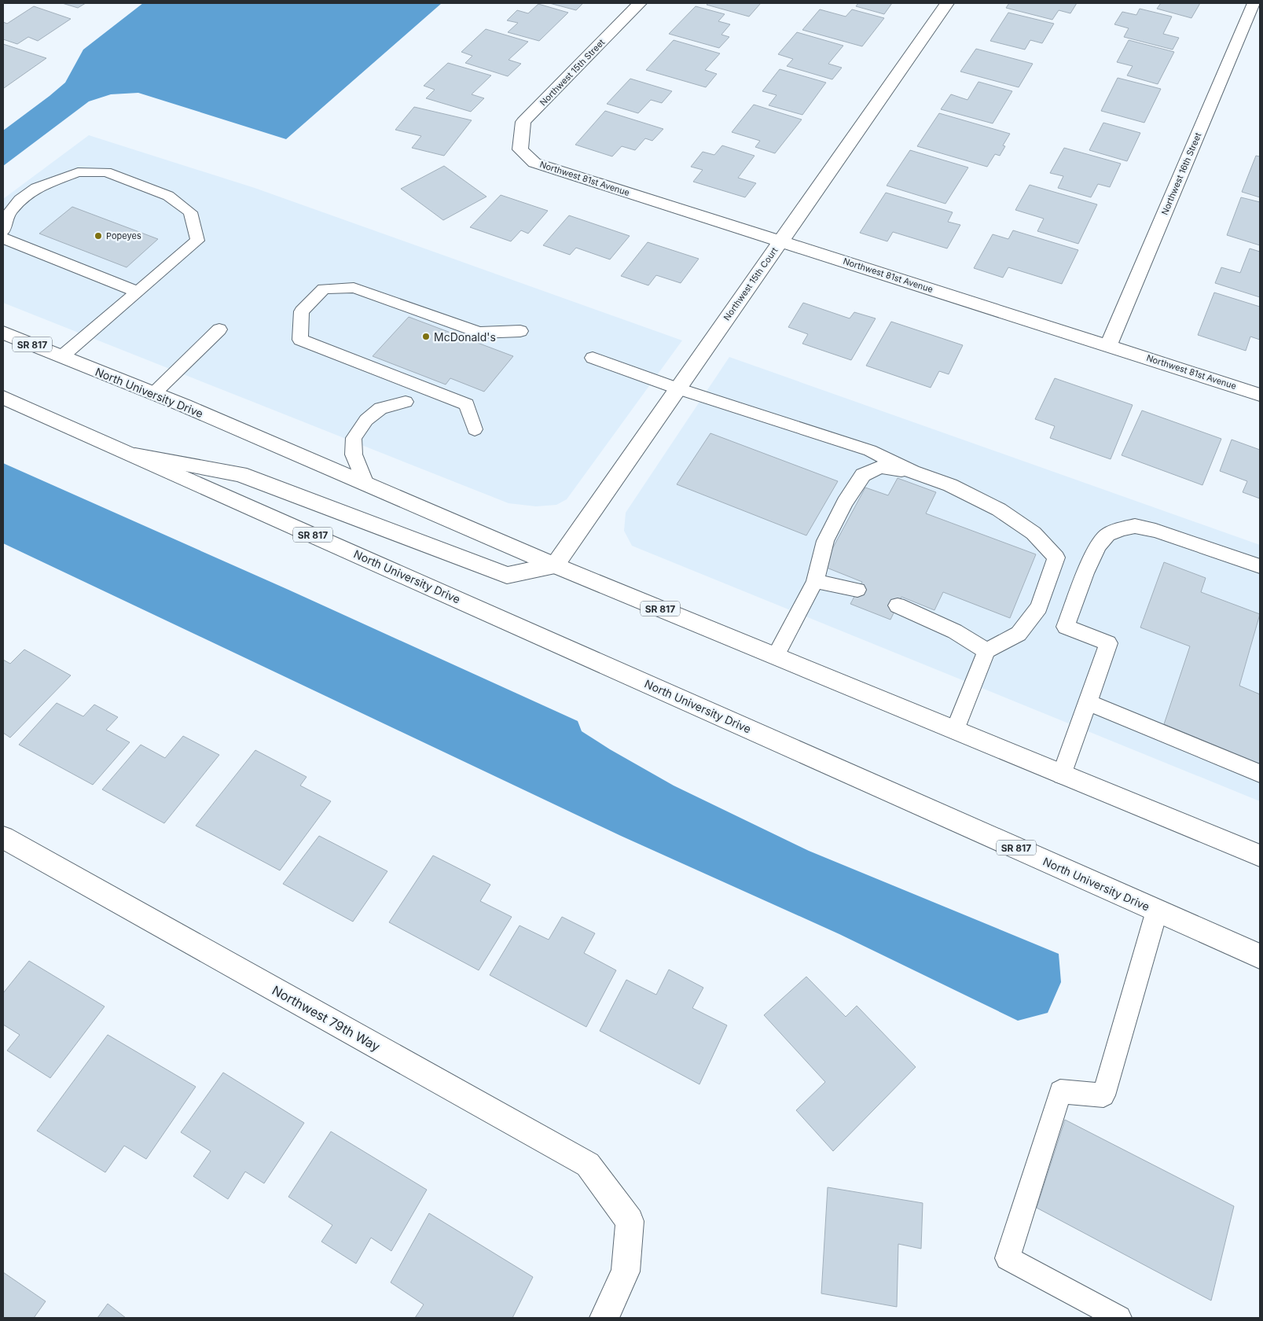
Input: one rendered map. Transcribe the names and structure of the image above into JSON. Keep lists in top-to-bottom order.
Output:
{
  "streets": {
    "street": [
      "Northwest 15th Street",
      "Northwest 16th Street",
      "Northwest 81st Avenue",
      "Northwest 15th Court",
      "SR 817",
      "North University Drive",
      "Northwest 79th Way"
    ]
  },
  "crossings": [
    ["Northwest 15th Street", "Northwest 81st Avenue"],
    ["Northwest 16th Street", "Northwest 81st Avenue"],
    ["Northwest 81st Avenue", "Northwest 15th Court"],
    ["Northwest 15th Court", "North University Drive"]
  ],
  "places": ["Popeyes", "McDonald's"]
}
